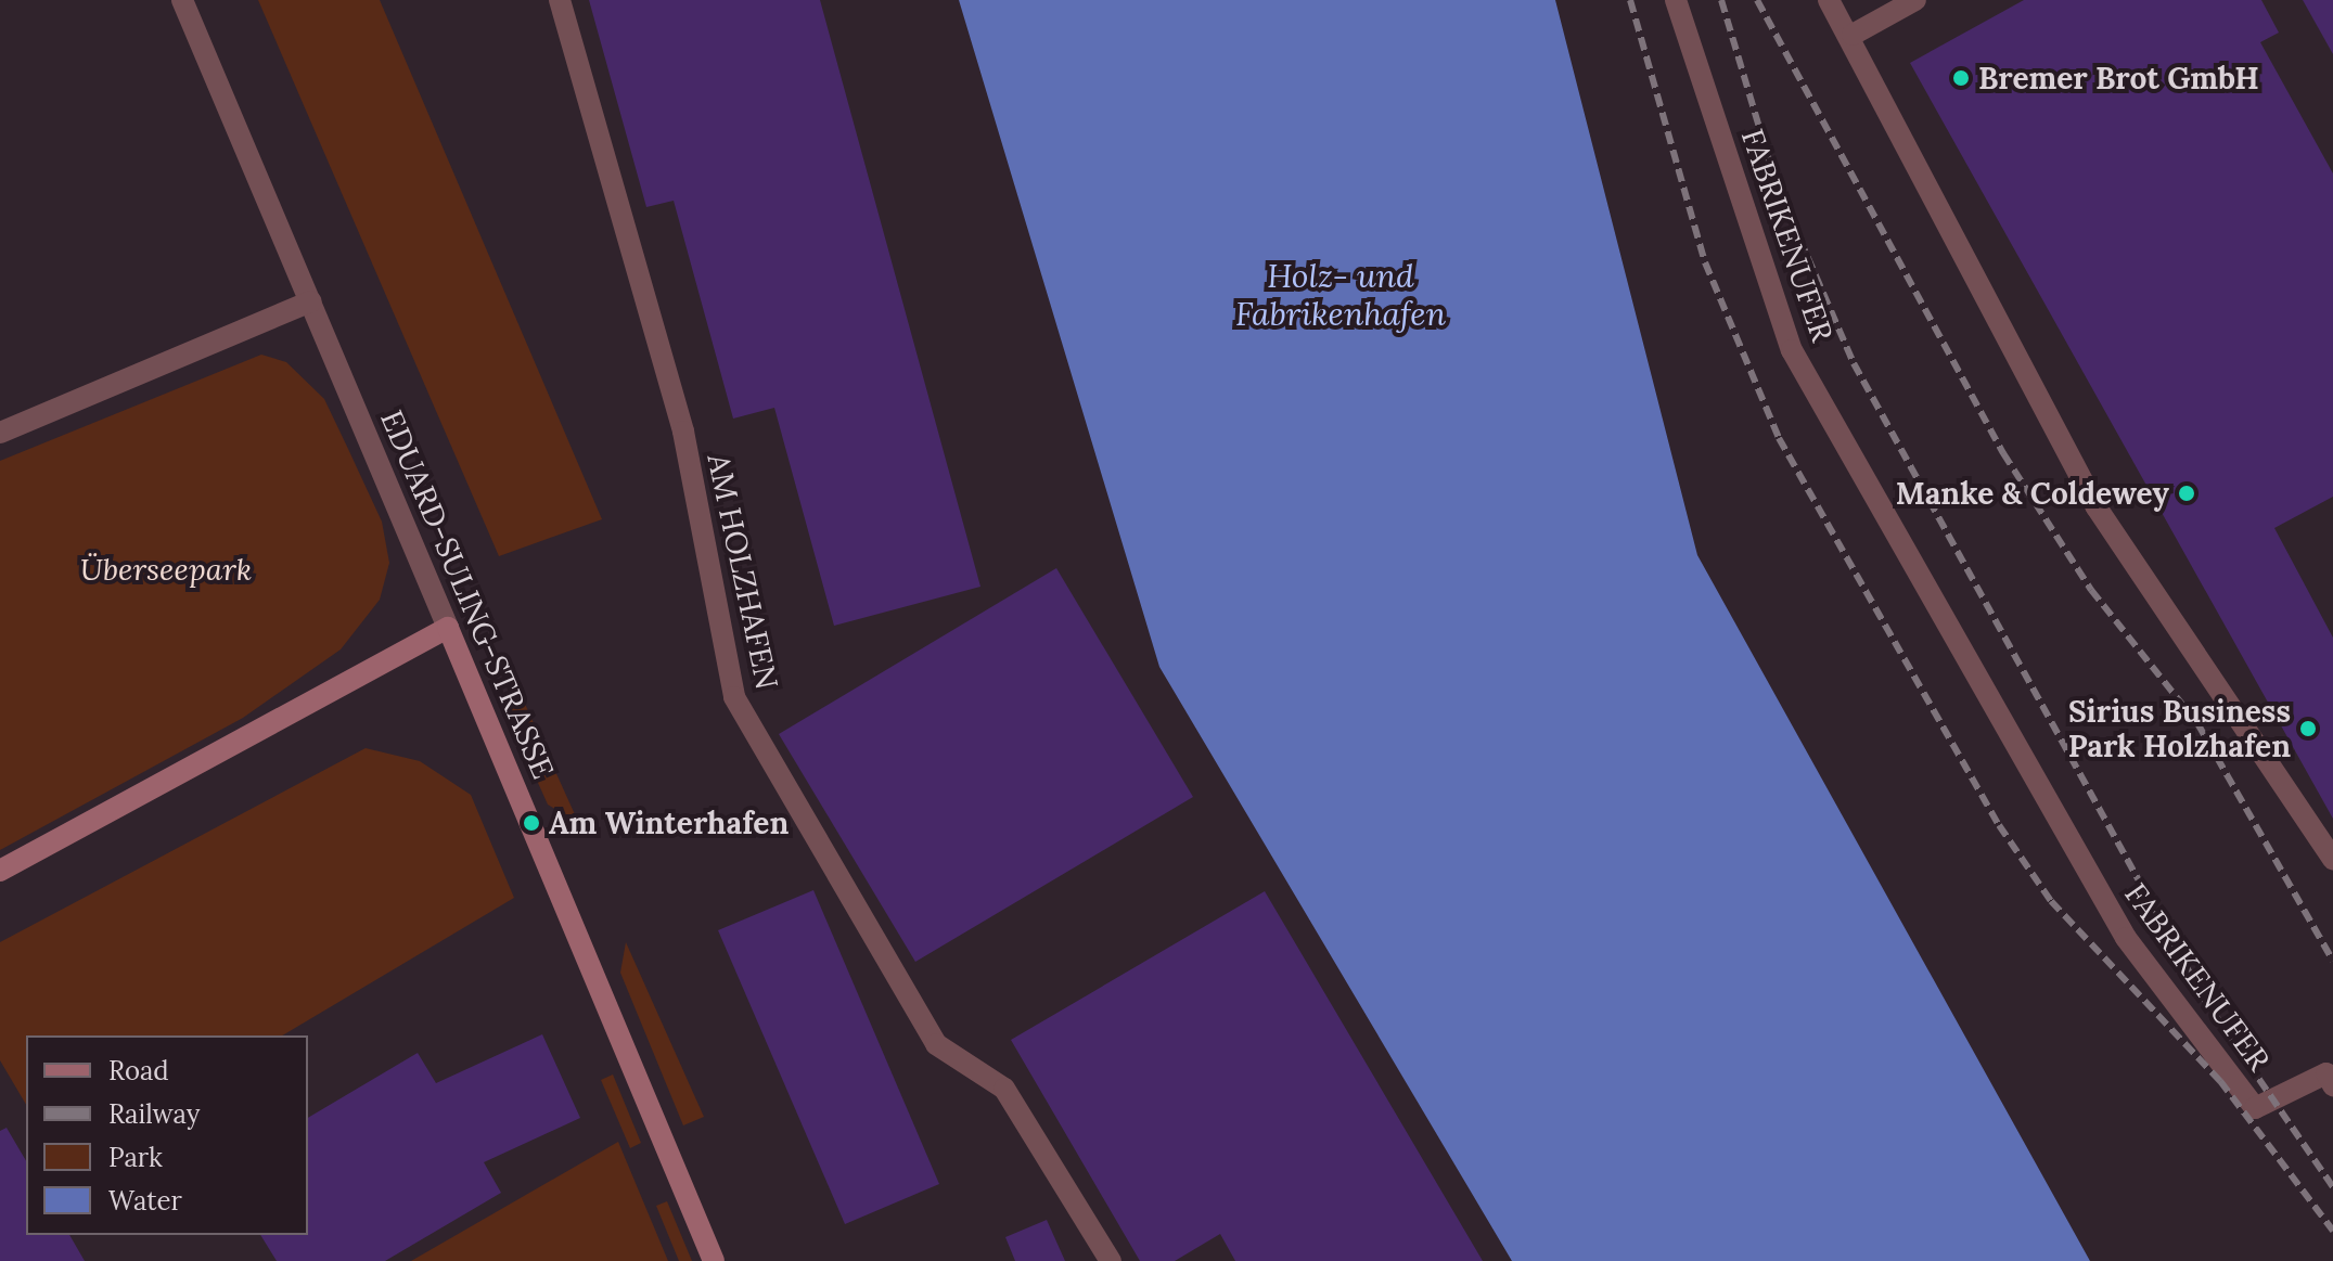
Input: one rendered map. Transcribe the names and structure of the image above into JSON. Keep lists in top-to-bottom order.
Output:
{
  "streets": {
    "street": ["FABRIKENUFER", "AM HOLZHAFEN", "EDUARD-SULING-STRASSE"]
  },
  "water": ["Holz- und Fabrikenhafen"],
  "parks": ["Überseepark"],
  "places": [
    "Bremer Brot GmbH",
    "Manke & Coldewey",
    "Sirius Business Park Holzhafen",
    "Am Winterhafen"
  ],
  "legend": [
    "Road",
    "Railway",
    "Park",
    "Water"
  ]
}
